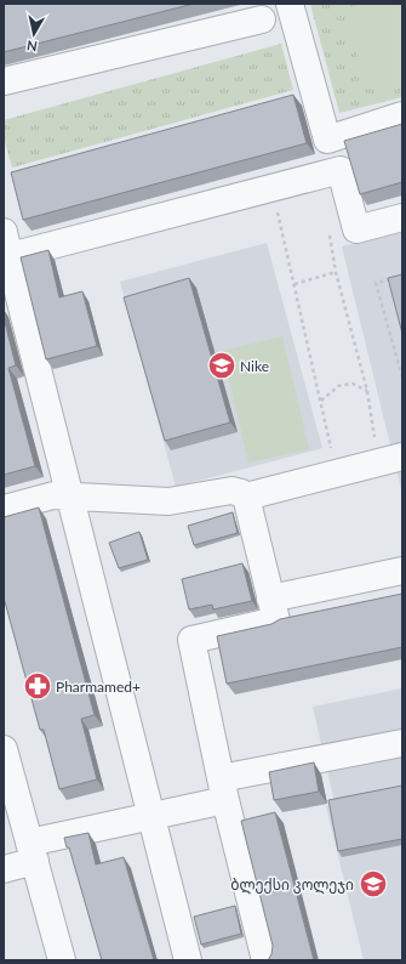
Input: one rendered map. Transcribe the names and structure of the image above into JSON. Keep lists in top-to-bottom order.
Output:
{
  "places": {
    "school or university": ["Nike", "ბლექსი კოლეჯი"],
    "pharmacy": ["Pharmamed+"]
  },
  "north": "bottom"
}
